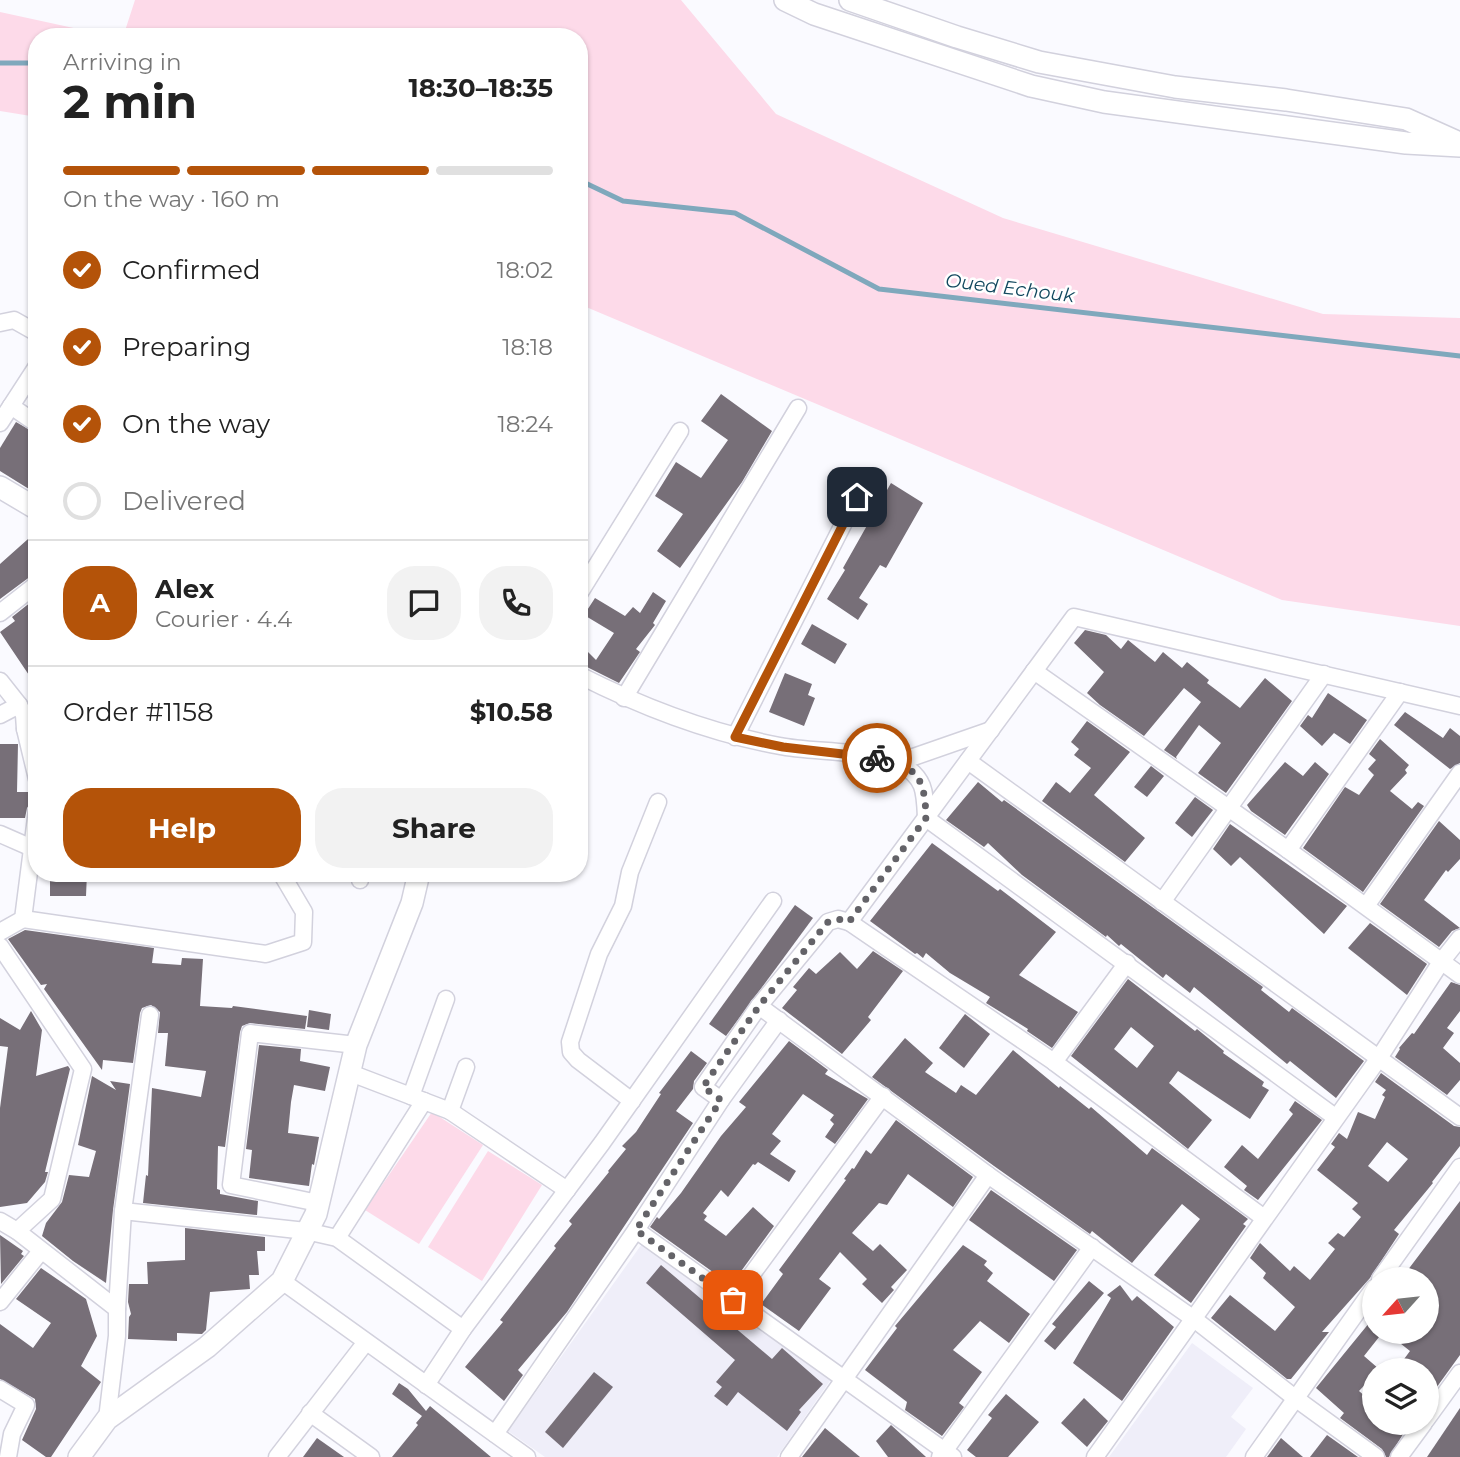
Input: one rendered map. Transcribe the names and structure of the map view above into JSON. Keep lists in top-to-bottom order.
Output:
{
  "water": ["Oued Echouk"],
  "north": "bottom left",
  "page": {
    "heading": ["2 min", "Arriving in", "18:30–18:35"],
    "panel": [
      "Alex",
      "Courier · 4.4",
      "Order #1158",
      "$10.58"
    ],
    "bar": "On the way · 160 m",
    "list": [
      ["Confirmed", "18:02"],
      ["Preparing", "18:18"],
      ["On the way", "18:24"],
      "Delivered"
    ],
    "round": "A",
    "buttons": ["Help", "Share"]
  }
}
